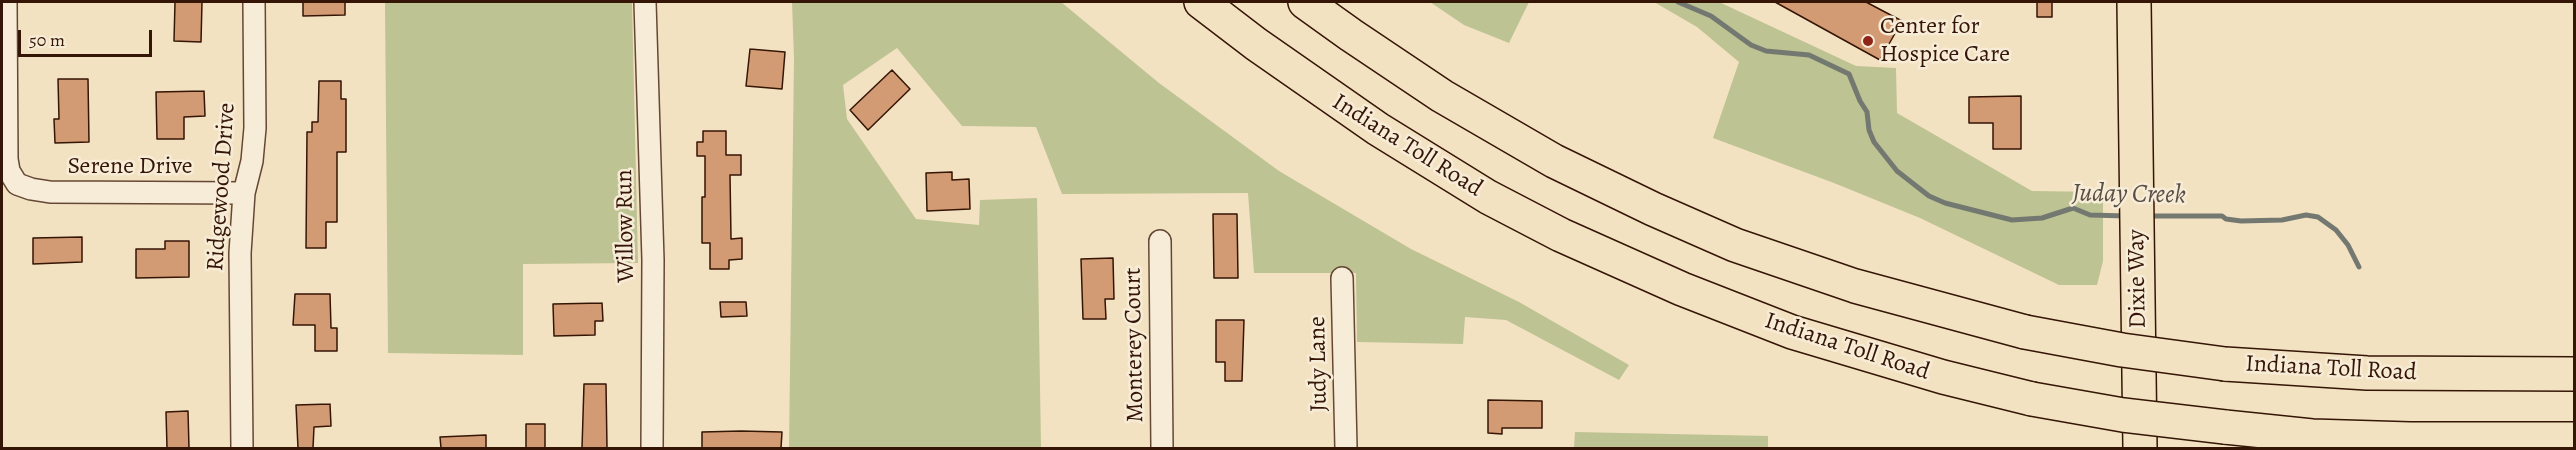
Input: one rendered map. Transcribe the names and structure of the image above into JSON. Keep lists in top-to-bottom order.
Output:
{
  "streets": {
    "main road": ["Indiana Toll Road", "Dixie Way"],
    "street": [
      "Serene Drive",
      "Ridgewood Drive",
      "Willow Run",
      "Monterey Court",
      "Judy Lane"
    ]
  },
  "crossings": [
    ["Serene Drive", "Ridgewood Drive"]
  ],
  "water": ["Juday Creek"],
  "places": ["Center for Hospice Care"],
  "scale_bar": "50 m"
}
